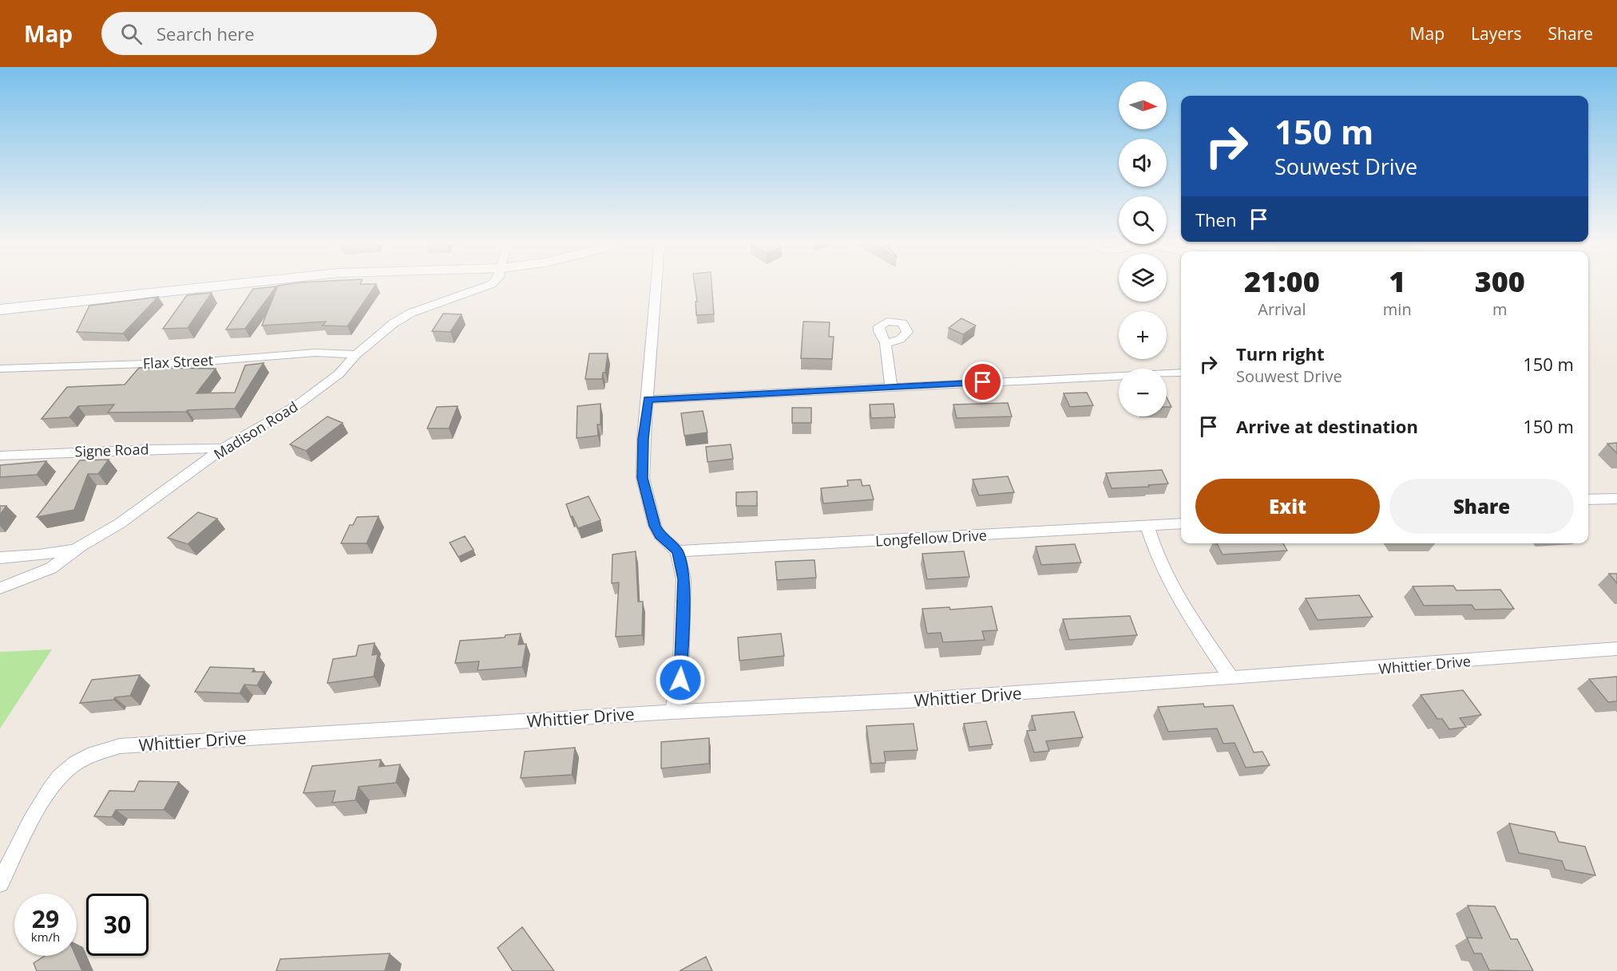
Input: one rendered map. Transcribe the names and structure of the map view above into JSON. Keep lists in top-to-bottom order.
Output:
{
  "streets": {
    "street": [
      "Flax Street",
      "Madison Road",
      "Signe Road",
      "Longfellow Drive",
      "Whittier Drive"
    ]
  },
  "crossings": [
    ["Flax Street", "Madison Road"],
    ["Madison Road", "Signe Road"]
  ],
  "north": "right",
  "page": {
    "header": "Map",
    "search": "Search here",
    "nav": ["Map", "Layers", "Share"],
    "map_buttons": ["+", "−"],
    "turn": ["150 m", "Souwest Drive"],
    "then": "Then",
    "eta": [
      "21:00",
      "Arrival",
      "1",
      "min",
      "300",
      "m"
    ],
    "list": [
      {
        "name": "Turn right",
        "note": "Souwest Drive",
        "value": "150 m"
      },
      {
        "name": "Arrive at destination",
        "value": "150 m"
      }
    ],
    "buttons": ["Exit", "Share"],
    "speed": "29 km/h",
    "limit": "30"
  }
}
